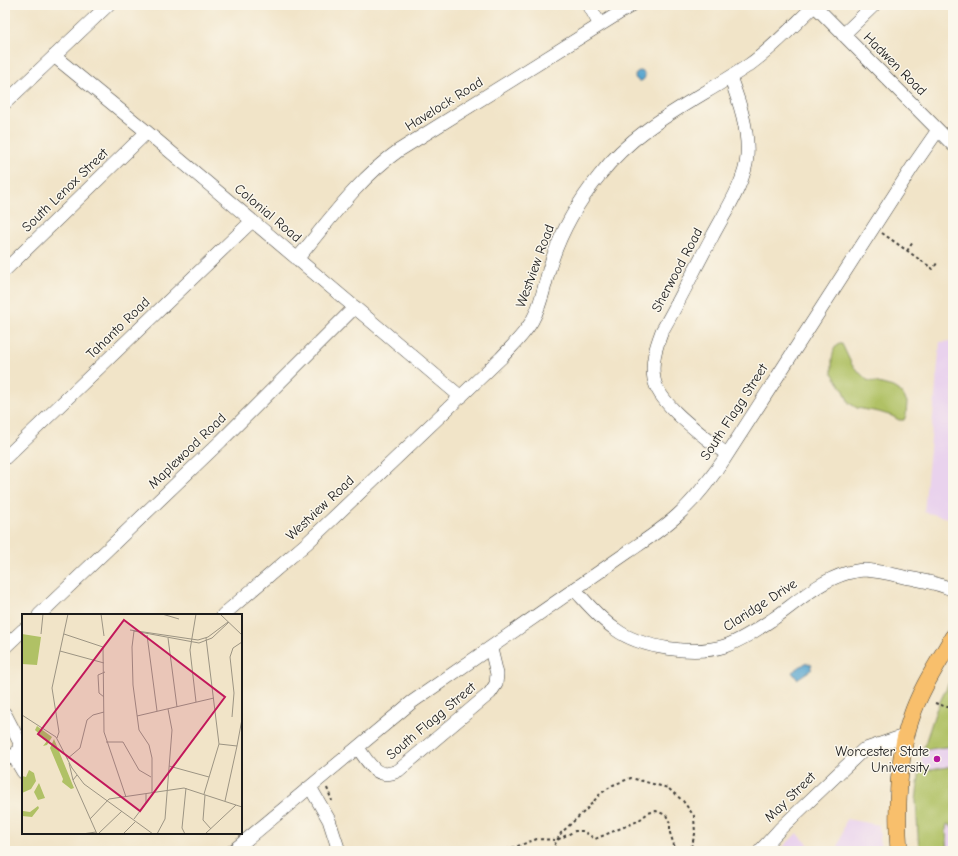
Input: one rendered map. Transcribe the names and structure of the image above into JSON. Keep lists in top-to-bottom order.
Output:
{
  "streets": {
    "street": [
      "Hadwen Road",
      "Havelock Road",
      "South Lenox Street",
      "Colonial Road",
      "Westview Road",
      "Sherwood Road",
      "Tahanto Road",
      "South Flagg Street",
      "Maplewood Road",
      "Claridge Drive",
      "May Street"
    ]
  },
  "crossings": [
    ["Hadwen Road", "Westview Road"],
    ["Hadwen Road", "South Flagg Street"],
    ["Havelock Road", "Colonial Road"],
    ["South Lenox Street", "Colonial Road"],
    ["Colonial Road", "Westview Road"],
    ["Colonial Road", "Tahanto Road"],
    ["Colonial Road", "Maplewood Road"],
    ["Westview Road", "Sherwood Road"],
    ["Sherwood Road", "South Flagg Street"],
    ["South Flagg Street", "Claridge Drive"]
  ],
  "places": ["Worcester State University"]
}
